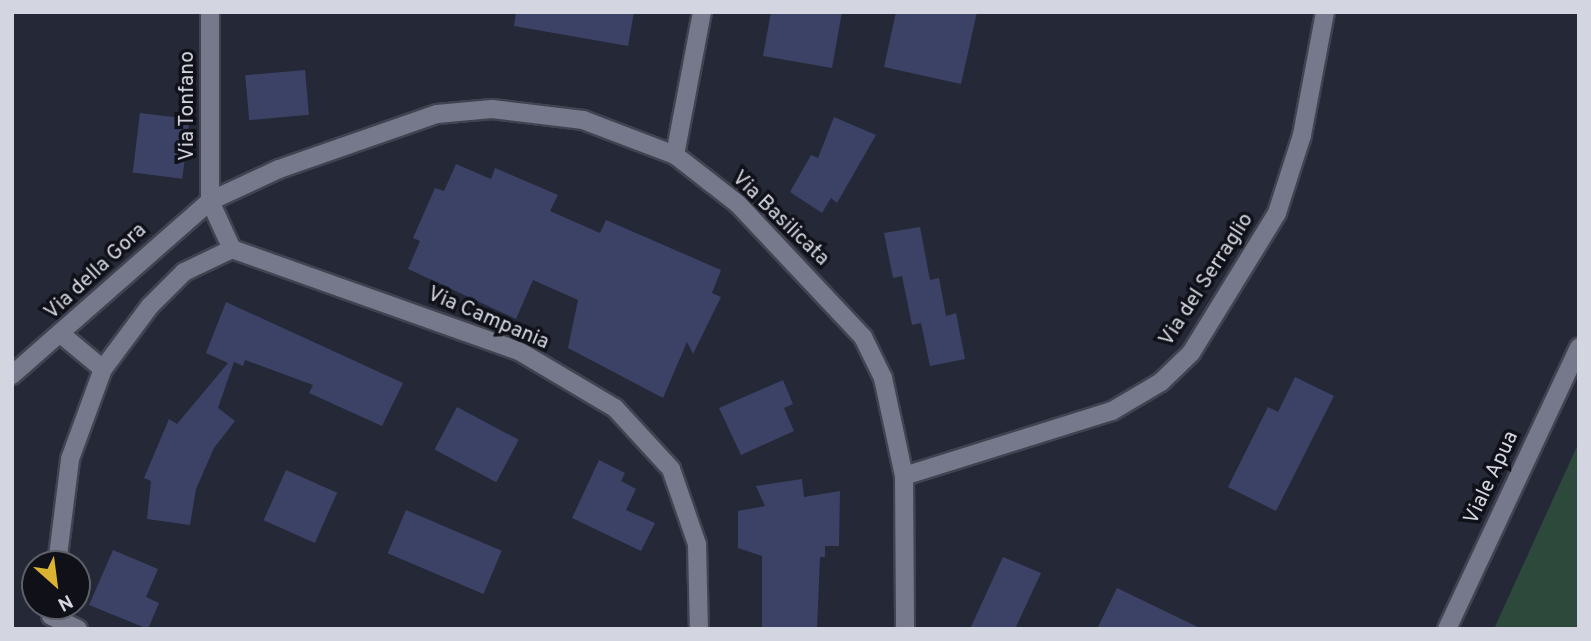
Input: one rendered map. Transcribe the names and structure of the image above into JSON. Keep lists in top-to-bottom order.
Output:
{
  "streets": {
    "street": [
      "Via Tonfano",
      "Via Basilicata",
      "Via della Gora",
      "Via del Serraglio",
      "Via Campania",
      "Viale Apua"
    ]
  },
  "crossings": [
    ["Via Tonfano", "Via Basilicata"],
    ["Via Tonfano", "Via della Gora"],
    ["Via Basilicata", "Via della Gora"],
    ["Via Basilicata", "Via del Serraglio"]
  ],
  "north": "bottom right"
}
